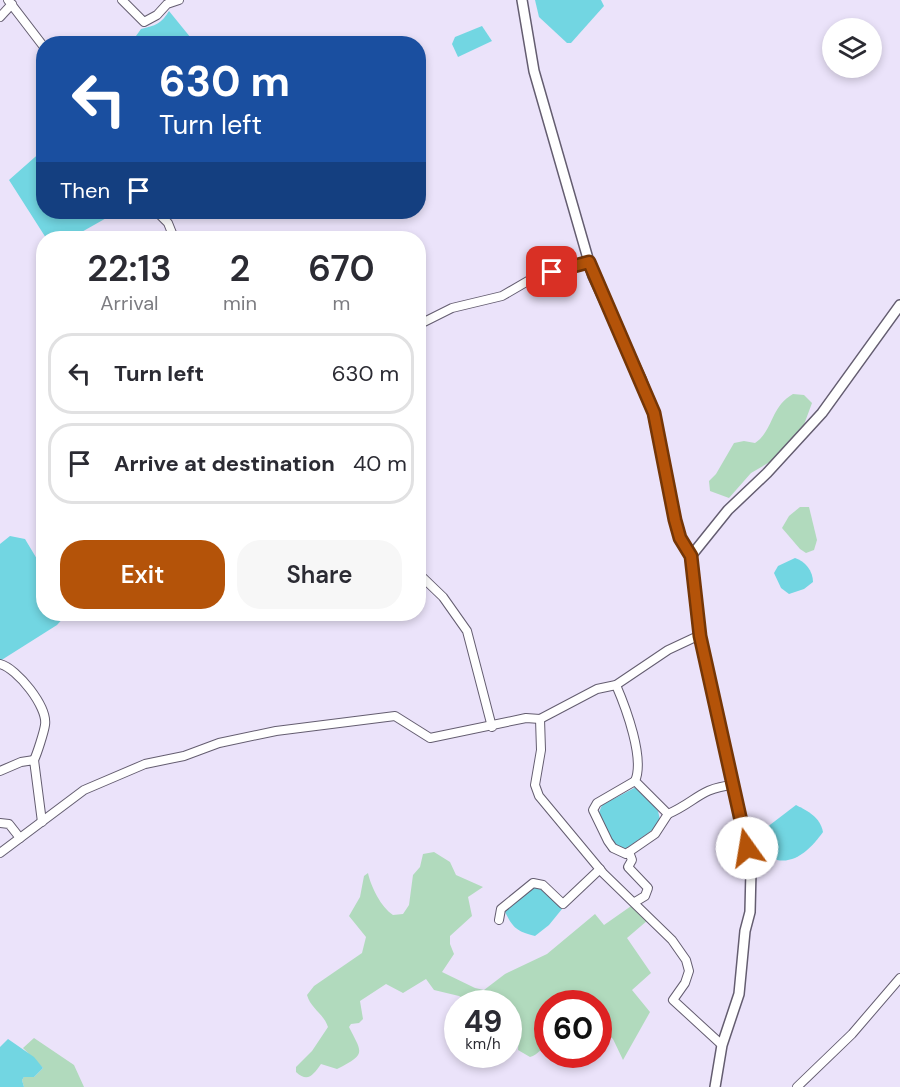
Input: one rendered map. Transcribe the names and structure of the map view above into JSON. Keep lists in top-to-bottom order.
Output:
{
  "page": {
    "turn": ["630 m", "Turn left"],
    "then": "Then",
    "eta": [
      "22:13",
      "Arrival",
      "2",
      "min",
      "670",
      "m"
    ],
    "list": [
      {
        "name": "Turn left",
        "value": "630 m"
      },
      {
        "name": "Arrive at destination",
        "value": "40 m"
      }
    ],
    "buttons": ["Exit", "Share"],
    "speed": "49 km/h",
    "limit": "60"
  }
}
